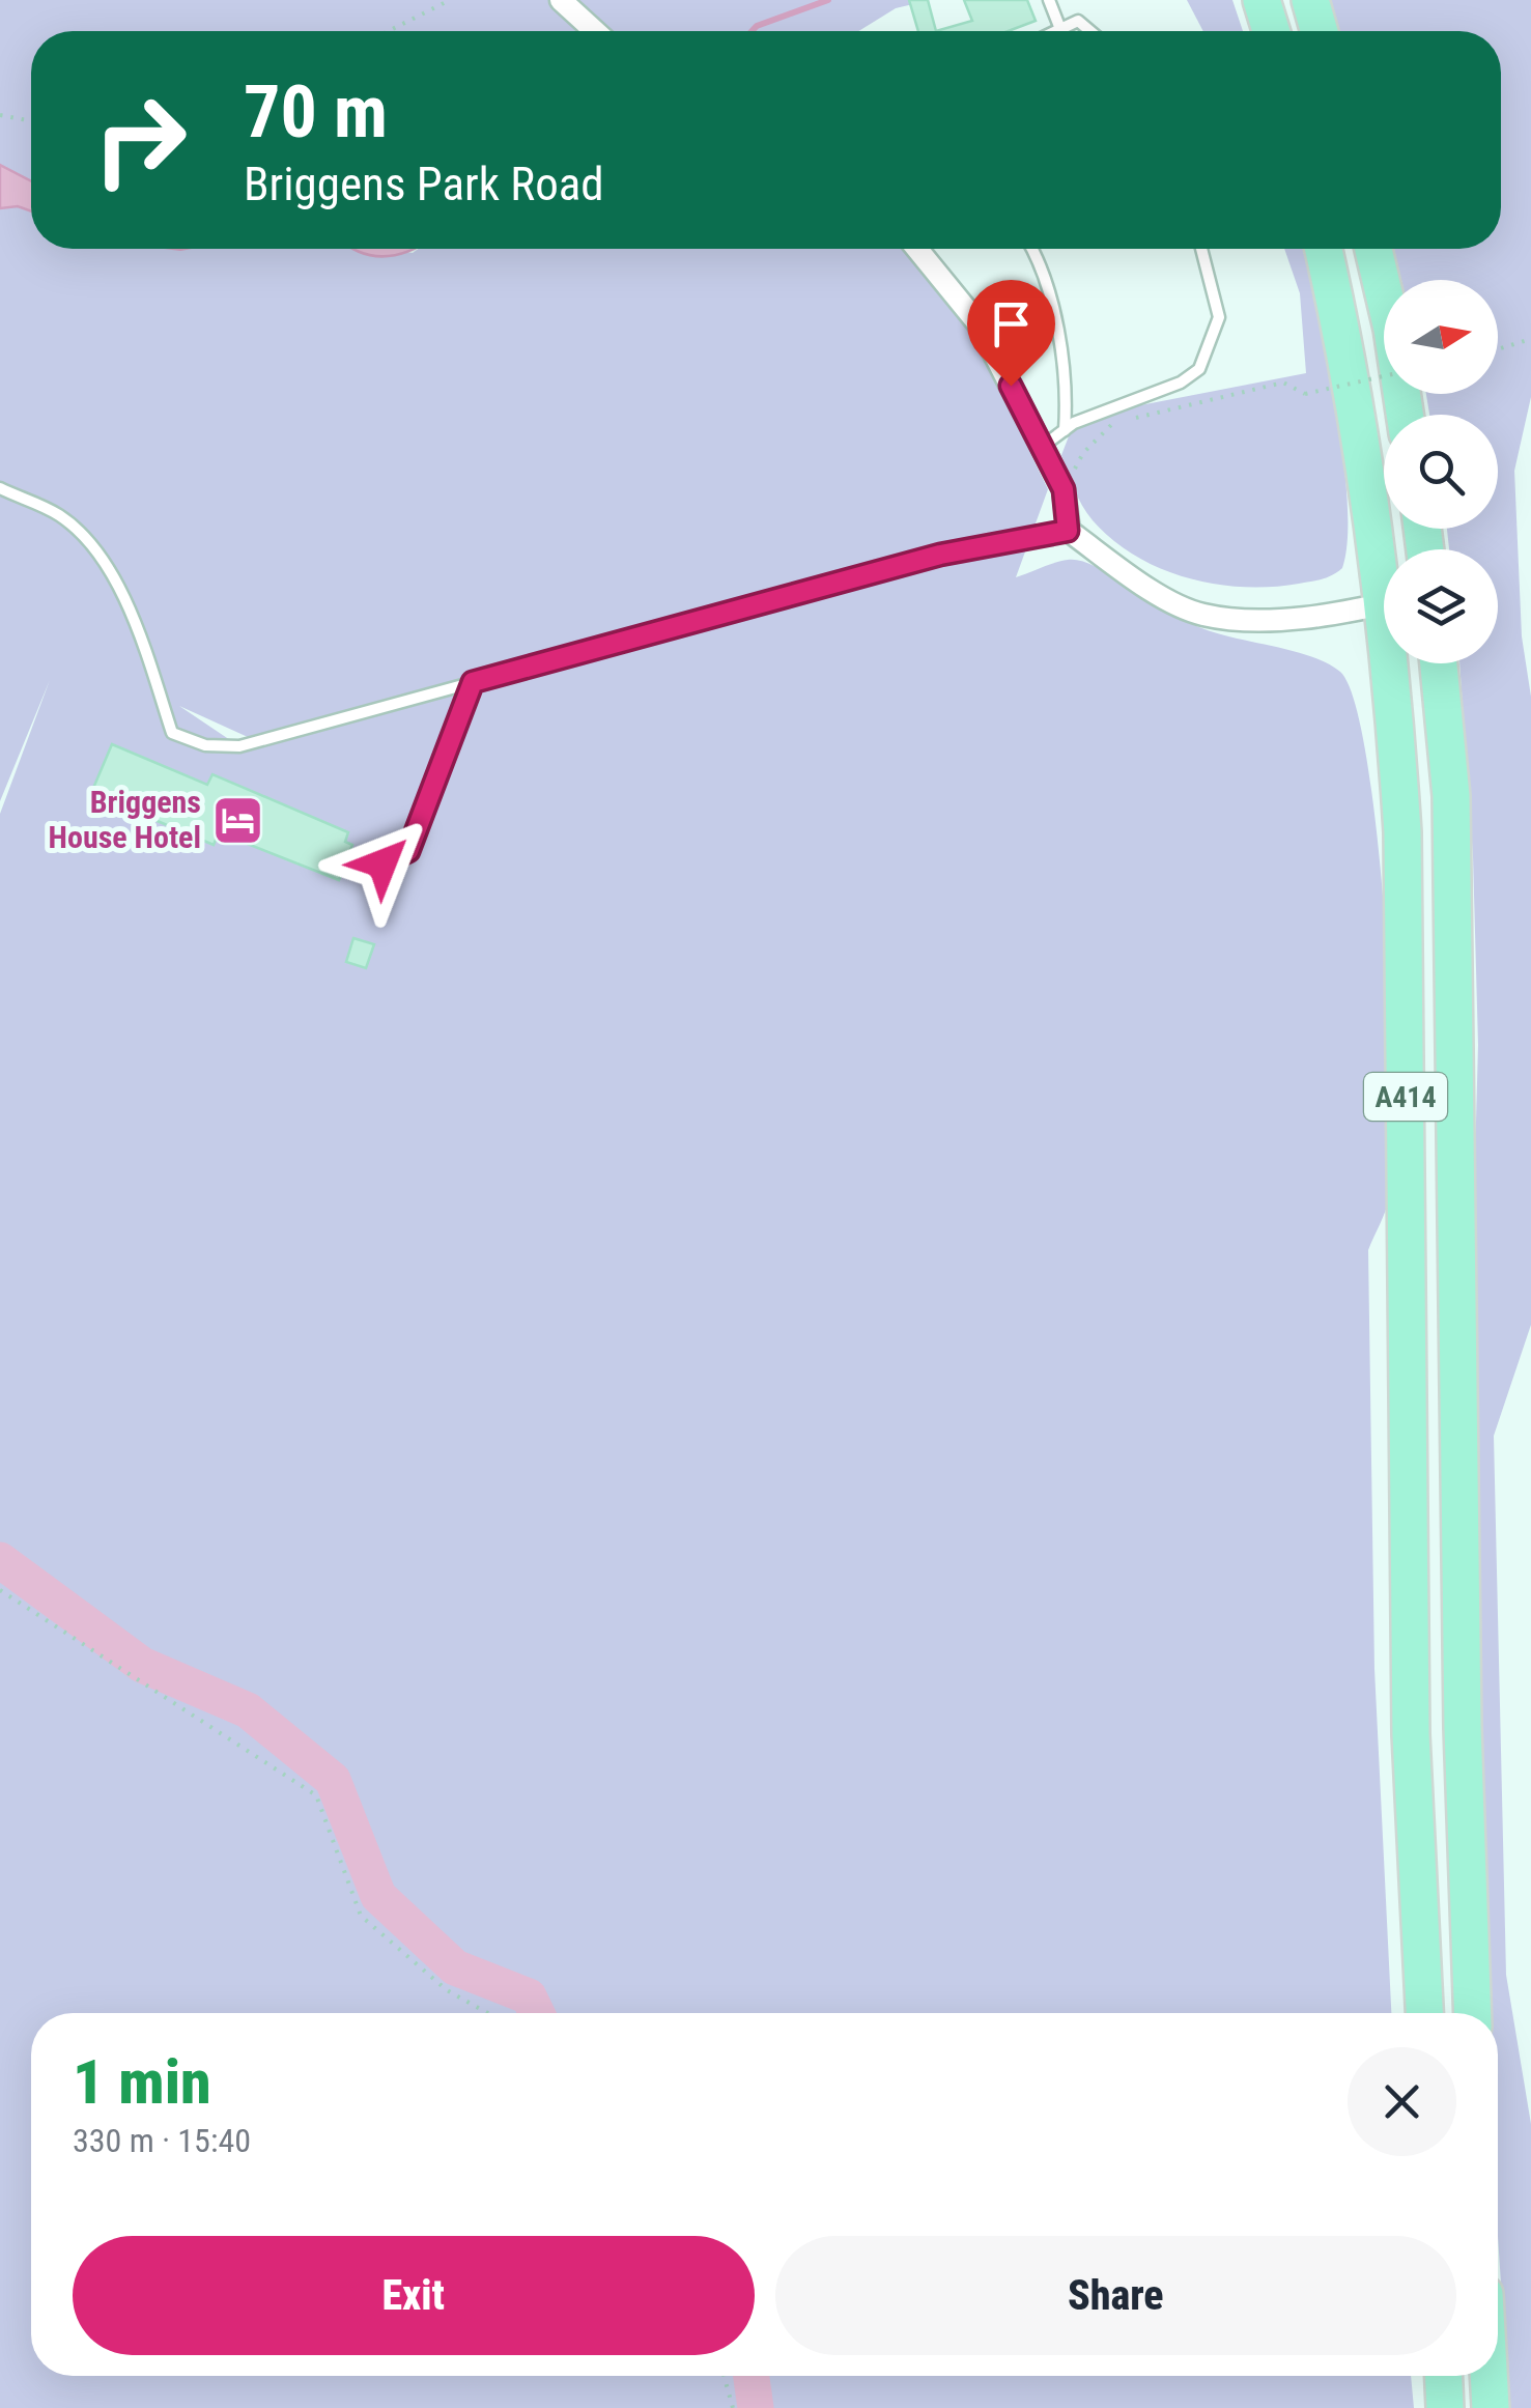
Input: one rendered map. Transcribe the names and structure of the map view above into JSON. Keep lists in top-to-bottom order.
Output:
{
  "streets": {
    "highway": ["A414"]
  },
  "places": {
    "hotel": ["Briggens House Hotel"]
  },
  "north": "right",
  "page": {
    "turn": ["70 m", "Briggens Park Road"],
    "heading": ["1 min", "330 m · 15:40"],
    "buttons": ["Exit", "Share"]
  }
}
